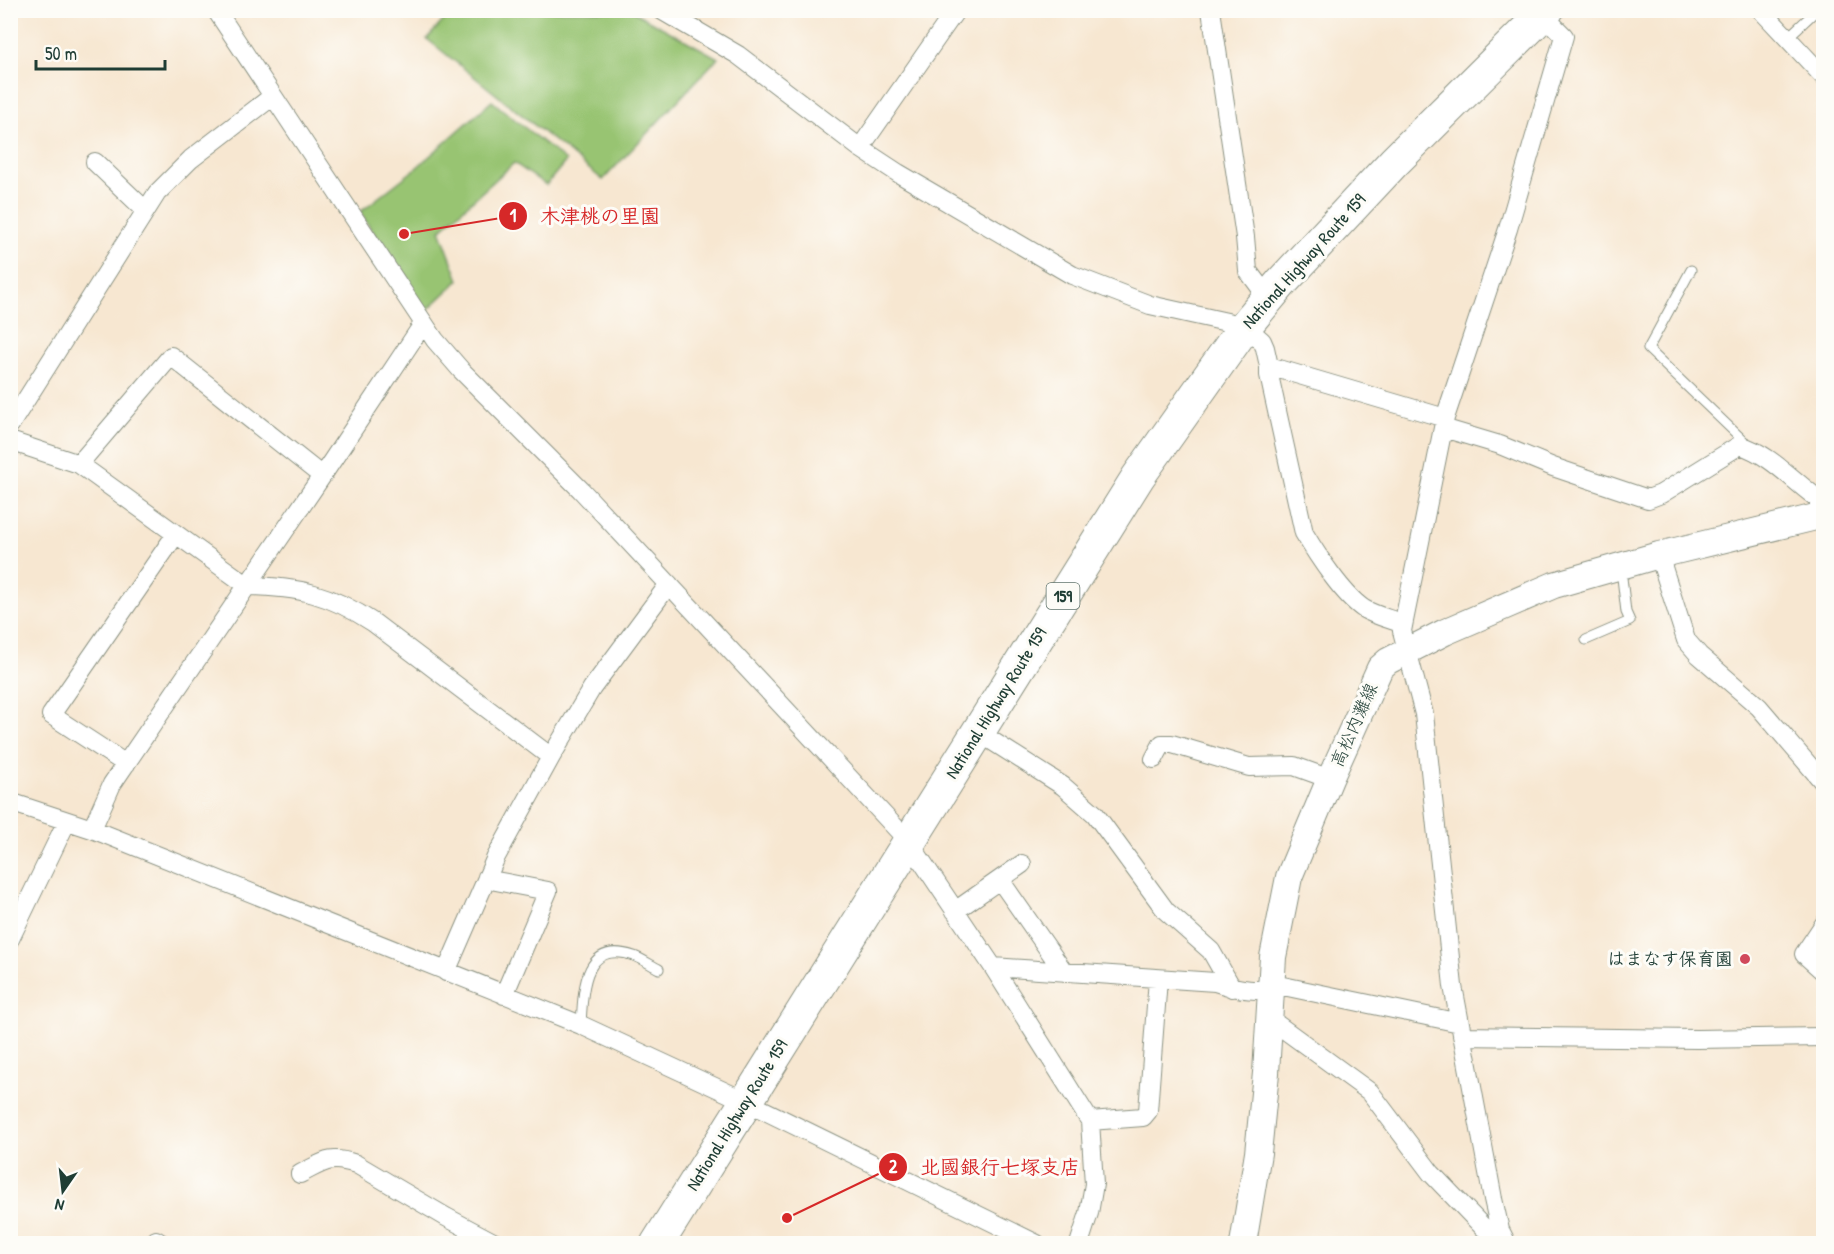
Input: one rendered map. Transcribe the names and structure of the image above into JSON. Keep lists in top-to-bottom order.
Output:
{
  "streets": {
    "highway": ["National Highway Route 159", "159"],
    "main road": ["高松内灘線"]
  },
  "places": ["木津桃の里園", "はまなす保育園", "北國銀行七塚支店"],
  "scale_bar": "50 m",
  "north": "bottom"
}
